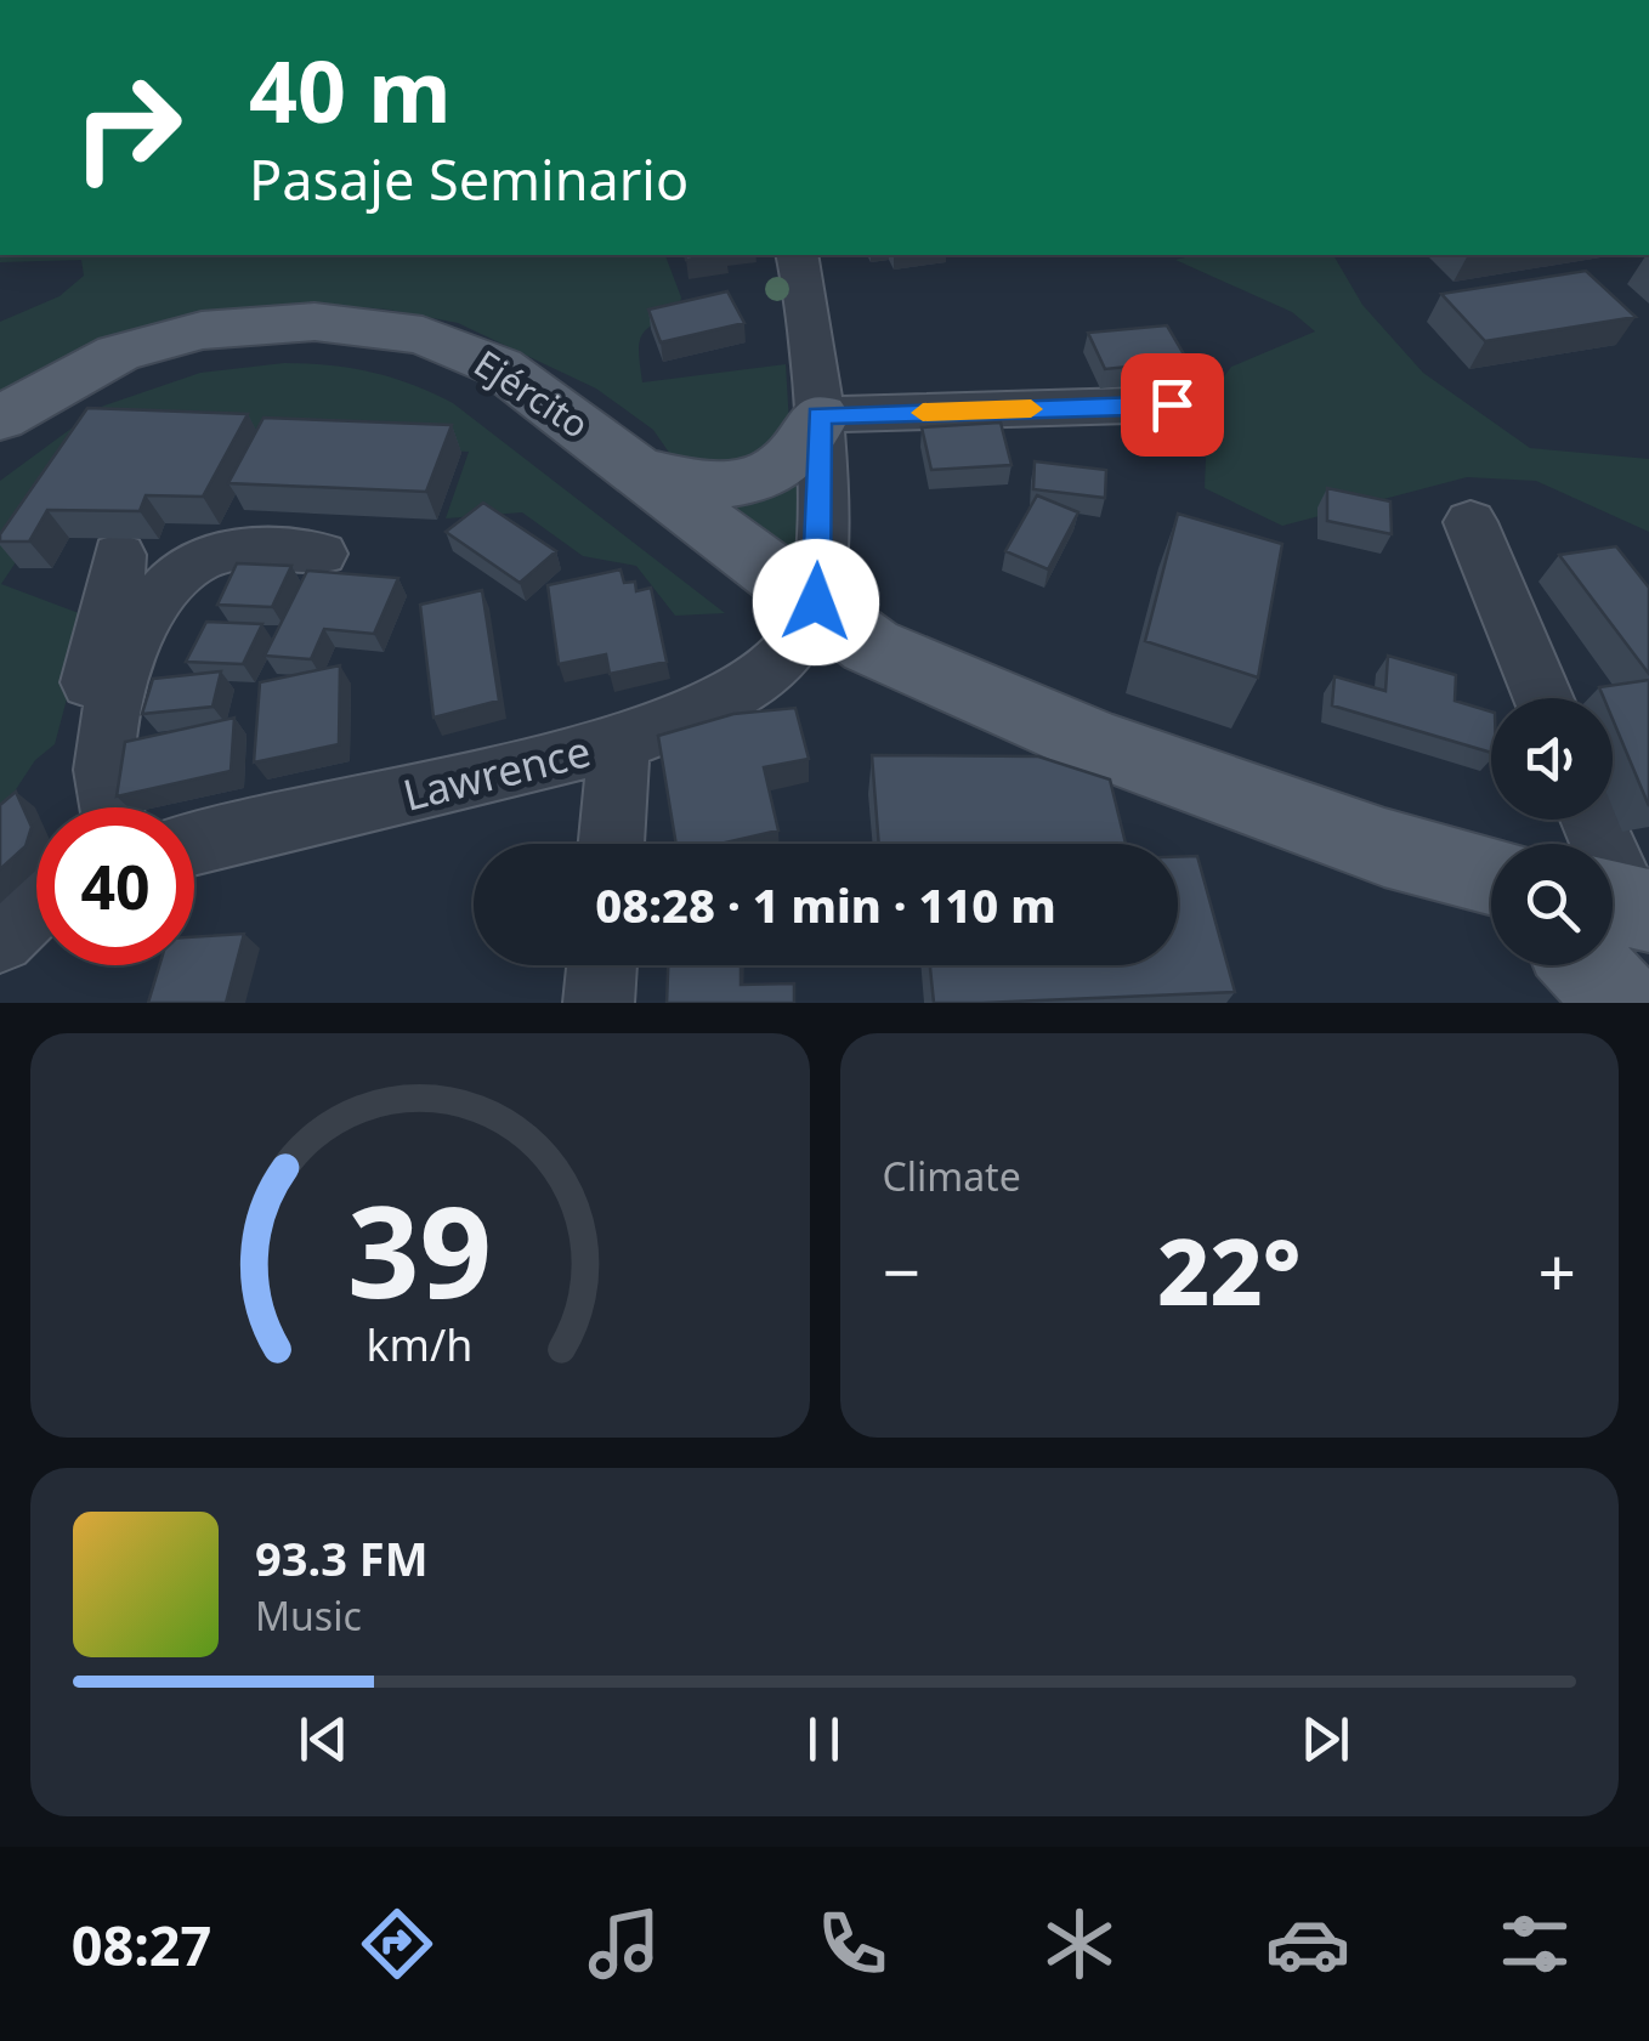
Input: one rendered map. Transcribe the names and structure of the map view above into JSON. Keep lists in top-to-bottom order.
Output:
{
  "streets": {
    "main road": ["Ejército"],
    "street": ["Lawrence"]
  },
  "crossings": [
    ["Ejército", "Lawrence"]
  ],
  "page": {
    "turn": ["40 m", "Pasaje Seminario"],
    "limit": "40",
    "trip": "08:28 · 1 min · 110 m",
    "tile": "Climate",
    "heat": ["−", "22°", "+"],
    "song": ["93.3 FM", "Music"],
    "tabs": "08:27",
    "gauge": ["39", "km/h"]
  }
}
